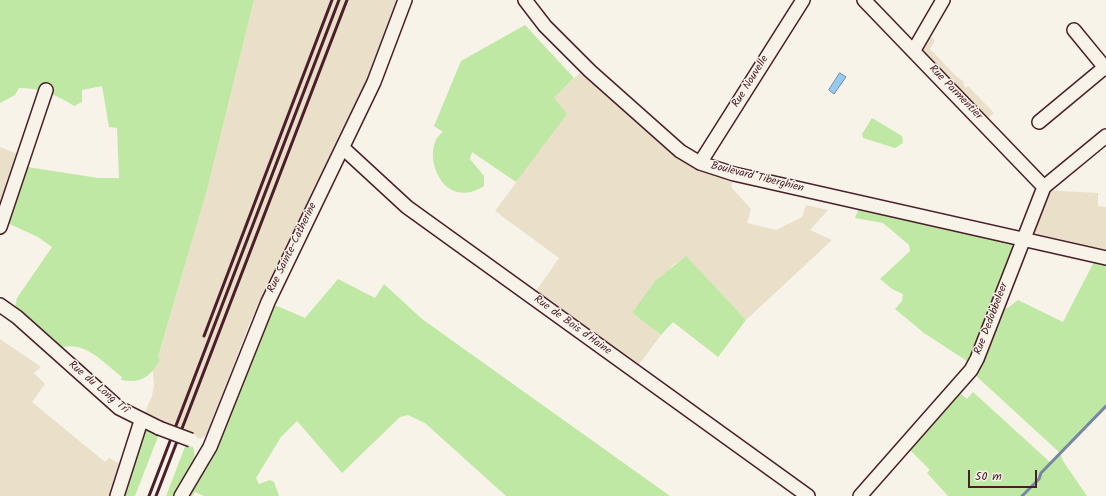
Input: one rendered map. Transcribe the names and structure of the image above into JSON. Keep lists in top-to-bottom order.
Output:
{
  "streets": {
    "street": [
      "Rue Nouvelle",
      "Rue Parmentier",
      "Boulevard Tiberghien",
      "Rue Sainte-Catherine",
      "Rue Dedobbeleer",
      "Rue de Bois d'Haine",
      "Rue du Long Trî"
    ]
  },
  "crossings": [
    ["Rue Nouvelle", "Boulevard Tiberghien"],
    ["Rue Parmentier", "Rue Dedobbeleer"],
    ["Boulevard Tiberghien", "Rue Dedobbeleer"],
    ["Rue Sainte-Catherine", "Rue de Bois d'Haine"],
    ["Rue Sainte-Catherine", "Rue du Long Trî"]
  ],
  "scale_bar": "50 m"
}
